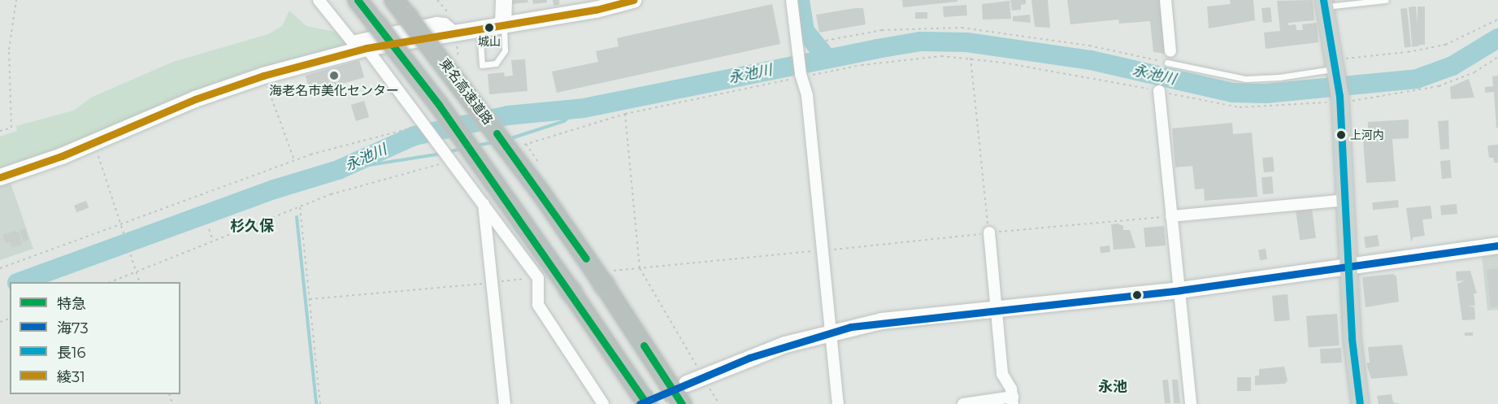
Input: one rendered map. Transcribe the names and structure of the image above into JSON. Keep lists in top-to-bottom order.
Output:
{
  "streets": {
    "highway": ["東名高速道路"]
  },
  "districts": ["杉久保", "永池"],
  "water": ["永池川"],
  "places": ["城山", "海老名市美化センター", "上河内"],
  "lines": [
    "transit line 特急",
    "transit line 長16",
    "transit line 綾31",
    "transit line 海73"
  ],
  "legend": [
    "特急",
    "海73",
    "長16",
    "綾31"
  ]
}
